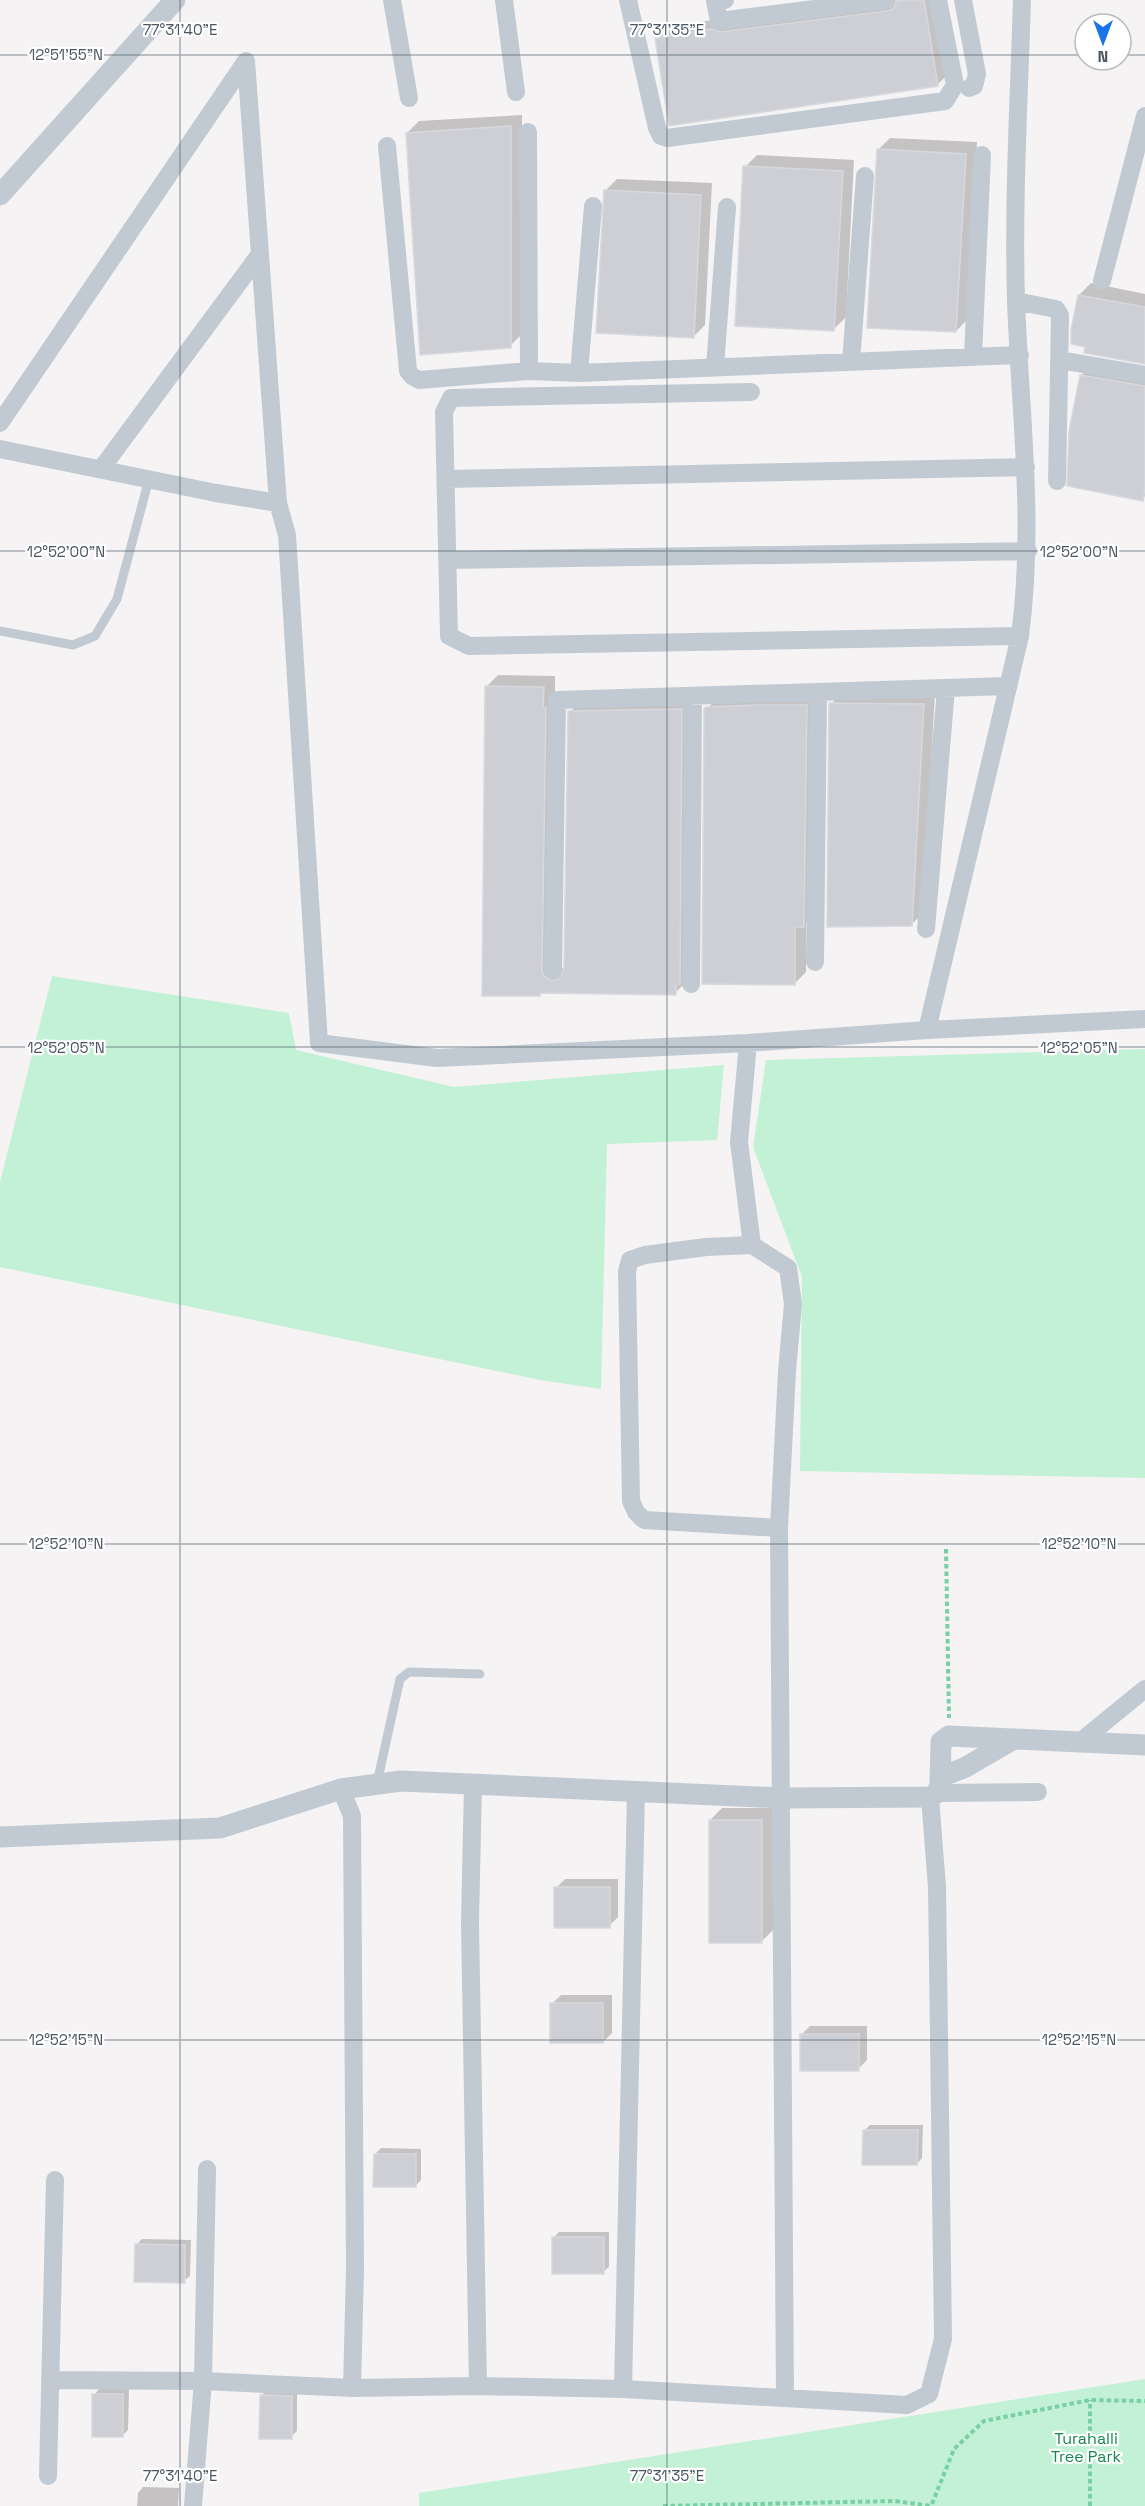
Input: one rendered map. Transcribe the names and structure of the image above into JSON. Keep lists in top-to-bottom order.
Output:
{
  "parks": ["Turahalli Tree Park"],
  "north": "bottom",
  "coordinates": [
    "77°31'40\"E",
    "77°31'35\"E",
    "12°51'55\"N",
    "12°52'00\"N",
    "12°52'05\"N",
    "12°52'10\"N",
    "12°52'15\"N"
  ]
}
